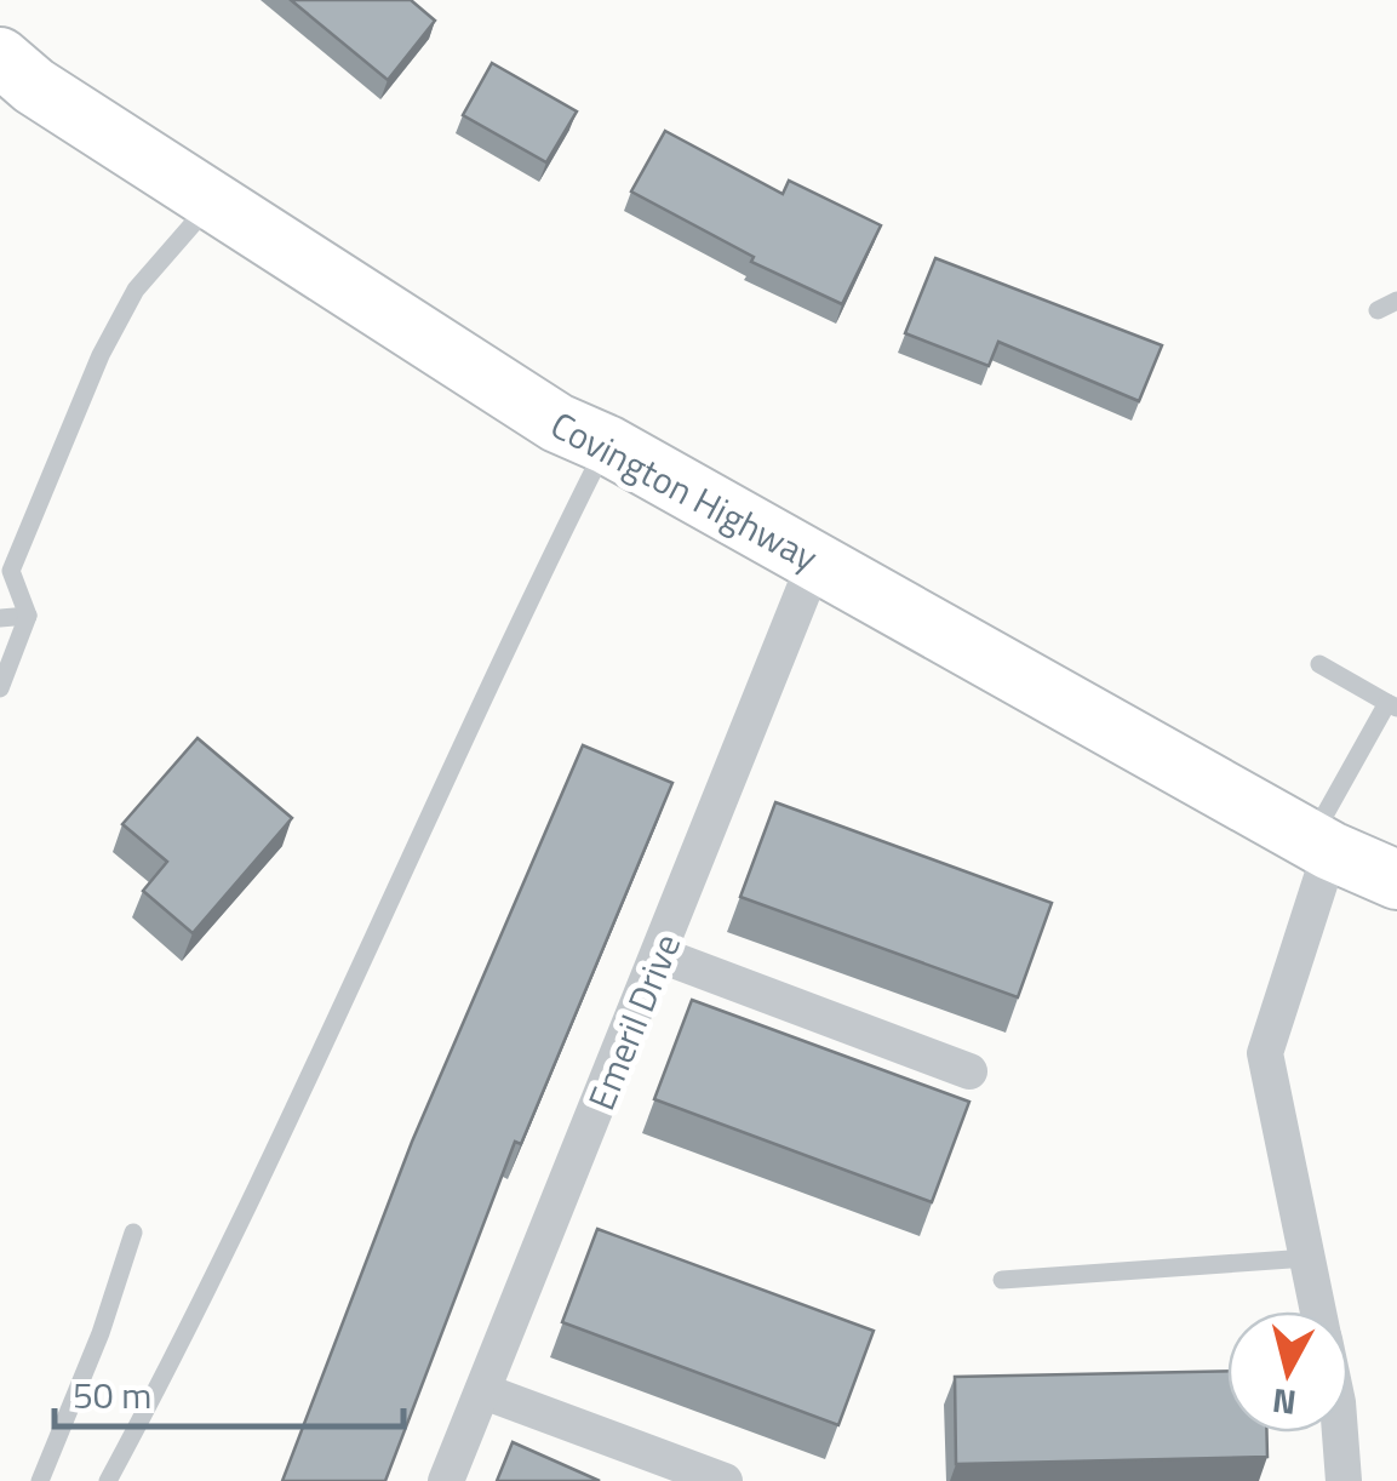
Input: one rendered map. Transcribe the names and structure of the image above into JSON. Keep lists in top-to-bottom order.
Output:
{
  "streets": {
    "main road": ["Covington Highway"],
    "street": ["Emeril Drive"]
  },
  "crossings": [
    ["Covington Highway", "Emeril Drive"]
  ],
  "scale_bar": "50 m",
  "north": "bottom"
}
